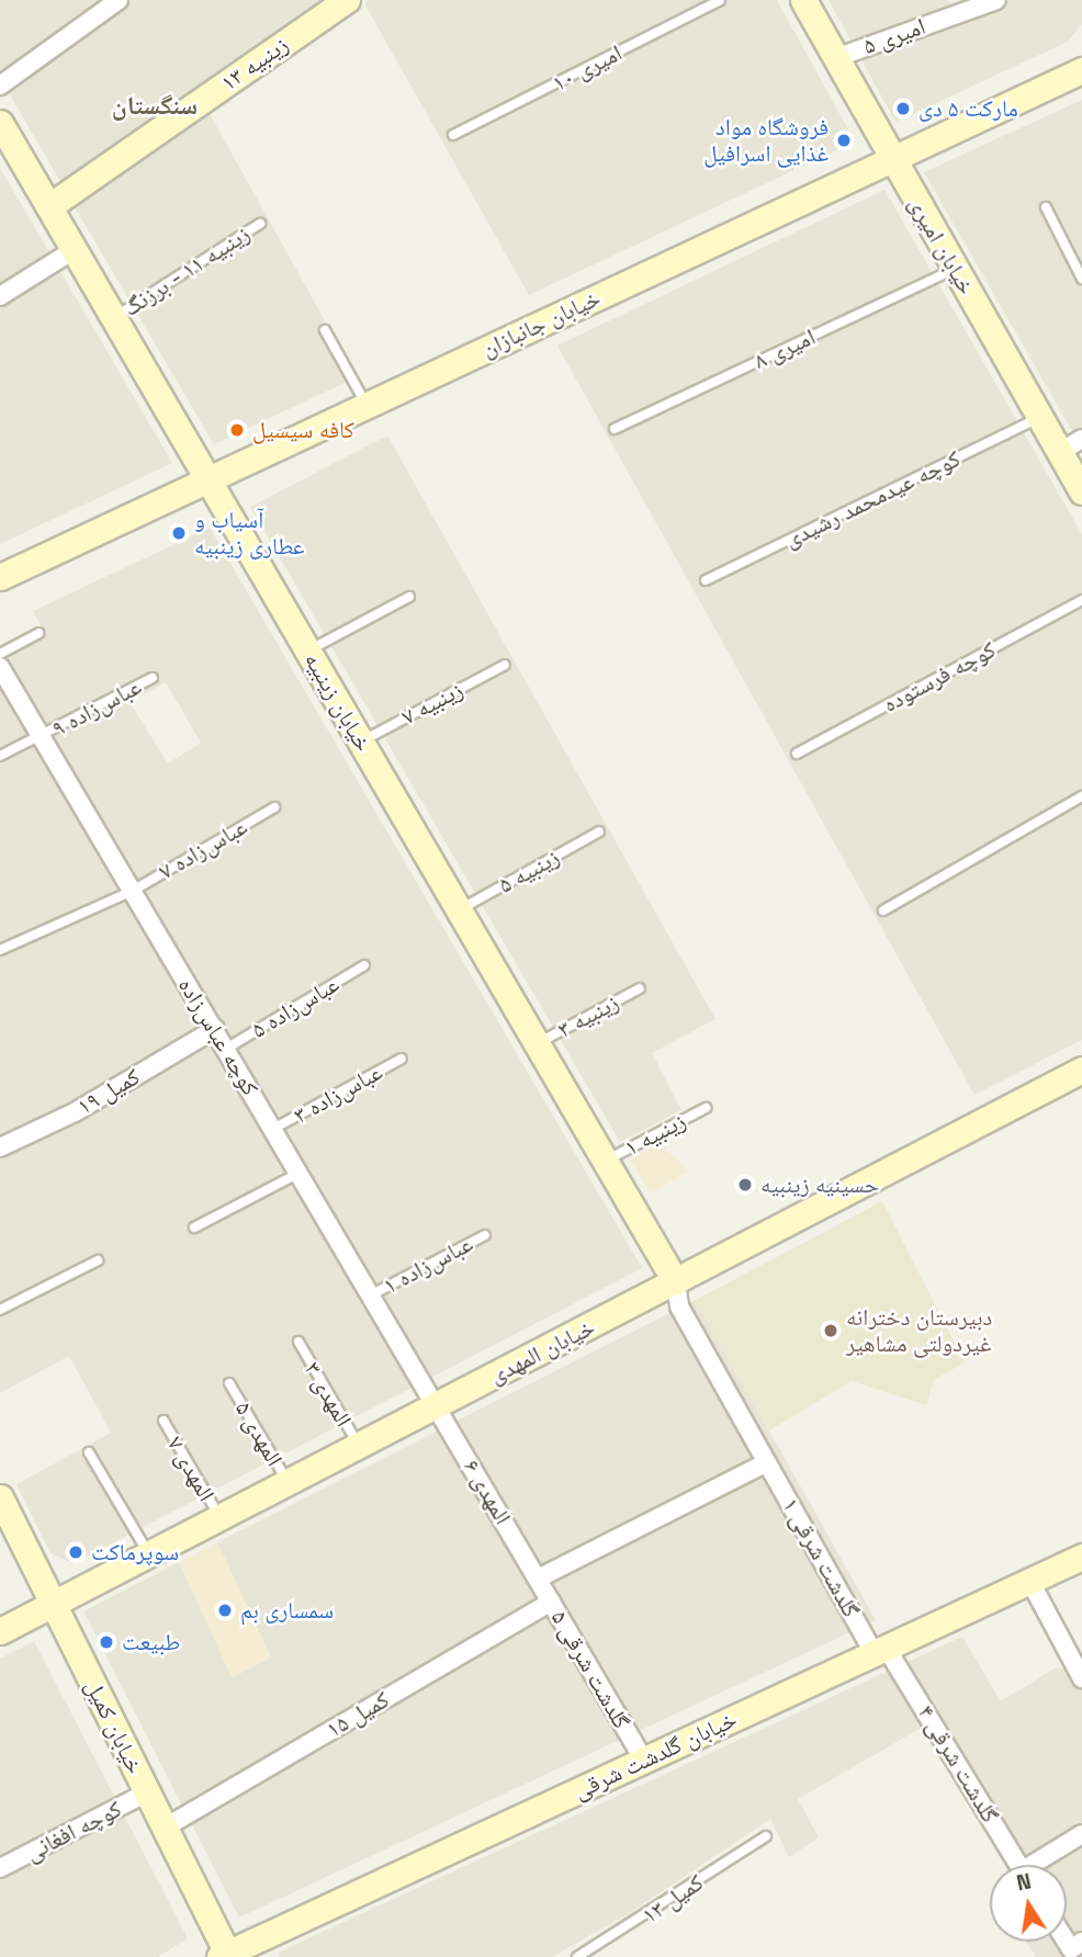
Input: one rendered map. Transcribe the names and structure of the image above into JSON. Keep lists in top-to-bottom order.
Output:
{
  "streets": {
    "street": [
      "امیری ۵",
      "زینبیه ۱۳",
      "خیابان امیری",
      "خیابان جانبازان",
      "خیابان زینبیه",
      "کوچه عباس‌زاده",
      "کمیل ۱۹",
      "خیابان المهدی",
      "المهدی ۶",
      "گلدشت شرقی ۱",
      "گلدشت شرقی ۵",
      "کمیل ۱۵",
      "خیابان کمیل",
      "خیابان گلدشت شرقی",
      "گلدشت شرقی ۴",
      "کوچه افغانی"
    ],
    "lane": [
      "امیری ۱۰",
      "زینبیه ۱۱ - برزنگ",
      "امیری ۸",
      "کوچه عیدمحمد رشیدی",
      "کوچه فرستوده",
      "زینبیه ۷",
      "عباس‌زاده ۹",
      "عباس‌زاده ۷",
      "زینبیه ۵",
      "عباس‌زاده ۵",
      "زینبیه ۳",
      "عباس‌زاده ۳",
      "زینبیه ۱",
      "عباس‌زاده ۱",
      "المهدی ۳",
      "المهدی ۵",
      "المهدی ۷",
      "کمیل ۱۳"
    ]
  },
  "crossings": [
    ["امیری ۵", "خیابان امیری"],
    ["زینبیه ۱۳", "خیابان زینبیه"],
    ["خیابان امیری", "خیابان جانبازان"],
    ["خیابان امیری", "امیری ۸"],
    ["خیابان امیری", "کوچه عیدمحمد رشیدی"],
    ["زینبیه ۱۱ - برزنگ", "خیابان زینبیه"],
    ["خیابان جانبازان", "خیابان زینبیه"],
    ["خیابان زینبیه", "زینبیه ۷"],
    ["خیابان زینبیه", "زینبیه ۵"],
    ["خیابان زینبیه", "زینبیه ۳"],
    ["خیابان زینبیه", "زینبیه ۱"],
    ["خیابان زینبیه", "خیابان المهدی"],
    ["خیابان زینبیه", "گلدشت شرقی ۱"],
    ["عباس‌زاده ۹", "کوچه عباس‌زاده"],
    ["عباس‌زاده ۷", "کوچه عباس‌زاده"],
    ["عباس‌زاده ۵", "کوچه عباس‌زاده"],
    ["کوچه عباس‌زاده", "کمیل ۱۹"],
    ["کوچه عباس‌زاده", "عباس‌زاده ۳"],
    ["کوچه عباس‌زاده", "عباس‌زاده ۱"],
    ["کوچه عباس‌زاده", "خیابان المهدی"],
    ["کوچه عباس‌زاده", "المهدی ۶"],
    ["خیابان المهدی", "المهدی ۳"],
    ["خیابان المهدی", "المهدی ۵"],
    ["خیابان المهدی", "المهدی ۷"],
    ["خیابان المهدی", "المهدی ۶"],
    ["خیابان المهدی", "گلدشت شرقی ۱"],
    ["خیابان المهدی", "خیابان کمیل"],
    ["المهدی ۶", "گلدشت شرقی ۵"],
    ["گلدشت شرقی ۱", "خیابان گلدشت شرقی"],
    ["گلدشت شرقی ۱", "گلدشت شرقی ۴"],
    ["گلدشت شرقی ۵", "کمیل ۱۵"],
    ["گلدشت شرقی ۵", "خیابان گلدشت شرقی"],
    ["کمیل ۱۵", "خیابان کمیل"],
    ["خیابان کمیل", "خیابان گلدشت شرقی"],
    ["خیابان کمیل", "کوچه افغانی"],
    ["خیابان گلدشت شرقی", "گلدشت شرقی ۴"]
  ],
  "districts": ["سنگستان"],
  "places": [
    "مارکت ۵ دی",
    "فروشگاه مواد غذایی اسرافیل",
    "کافه سیسیل",
    "آسیاب و عطاری زینبیه",
    "حسینیه زینبیه",
    "دبیرستان دخترانه غیردولتی مشاهیر",
    "سوپرماکت",
    "سمساری بم",
    "طبیعت"
  ],
  "north": "top"
}
